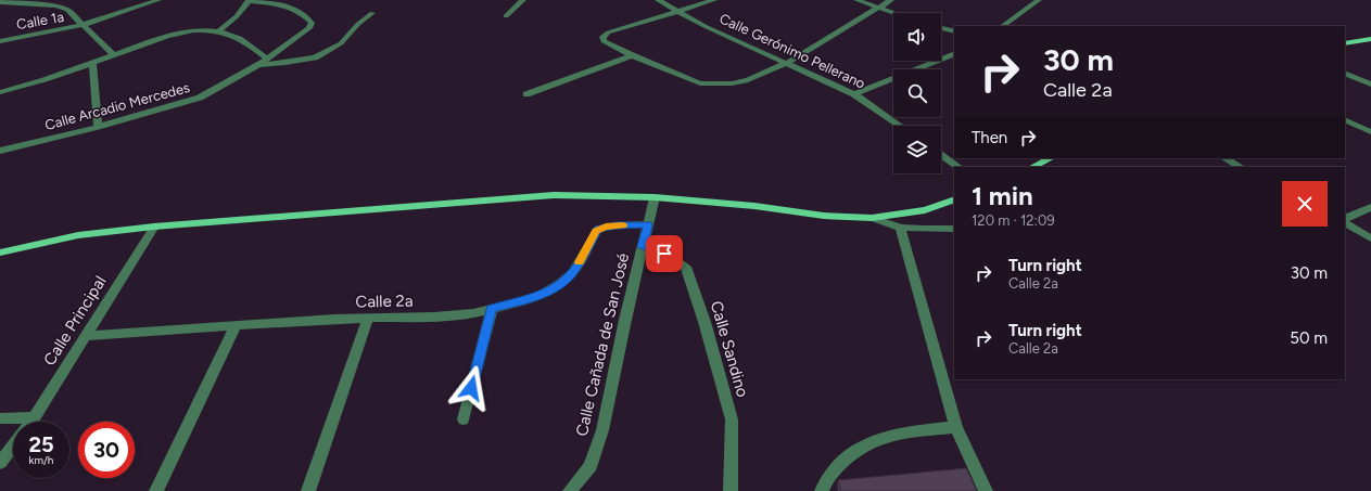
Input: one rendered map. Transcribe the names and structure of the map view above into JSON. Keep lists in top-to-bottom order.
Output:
{
  "streets": {
    "street": [
      "Calle 1a",
      "Calle Gerónimo Pellerano",
      "Calle Arcadio Mercedes",
      "Calle 2a",
      "Calle Principal",
      "Calle Cañada de San José",
      "Calle Sandino"
    ]
  },
  "crossings": [
    ["Calle 2a", "Calle Principal"],
    ["Calle 2a", "Calle Cañada de San José"],
    ["Calle Cañada de San José", "Calle Sandino"]
  ],
  "page": {
    "turn": ["30 m", "Calle 2a"],
    "then": "Then",
    "heading": ["1 min", "120 m · 12:09"],
    "list": [
      {
        "name": "Turn right",
        "note": "Calle 2a",
        "value": "30 m"
      },
      {
        "name": "Turn right",
        "note": "Calle 2a",
        "value": "50 m"
      }
    ],
    "speed": "25 km/h",
    "limit": "30"
  }
}
